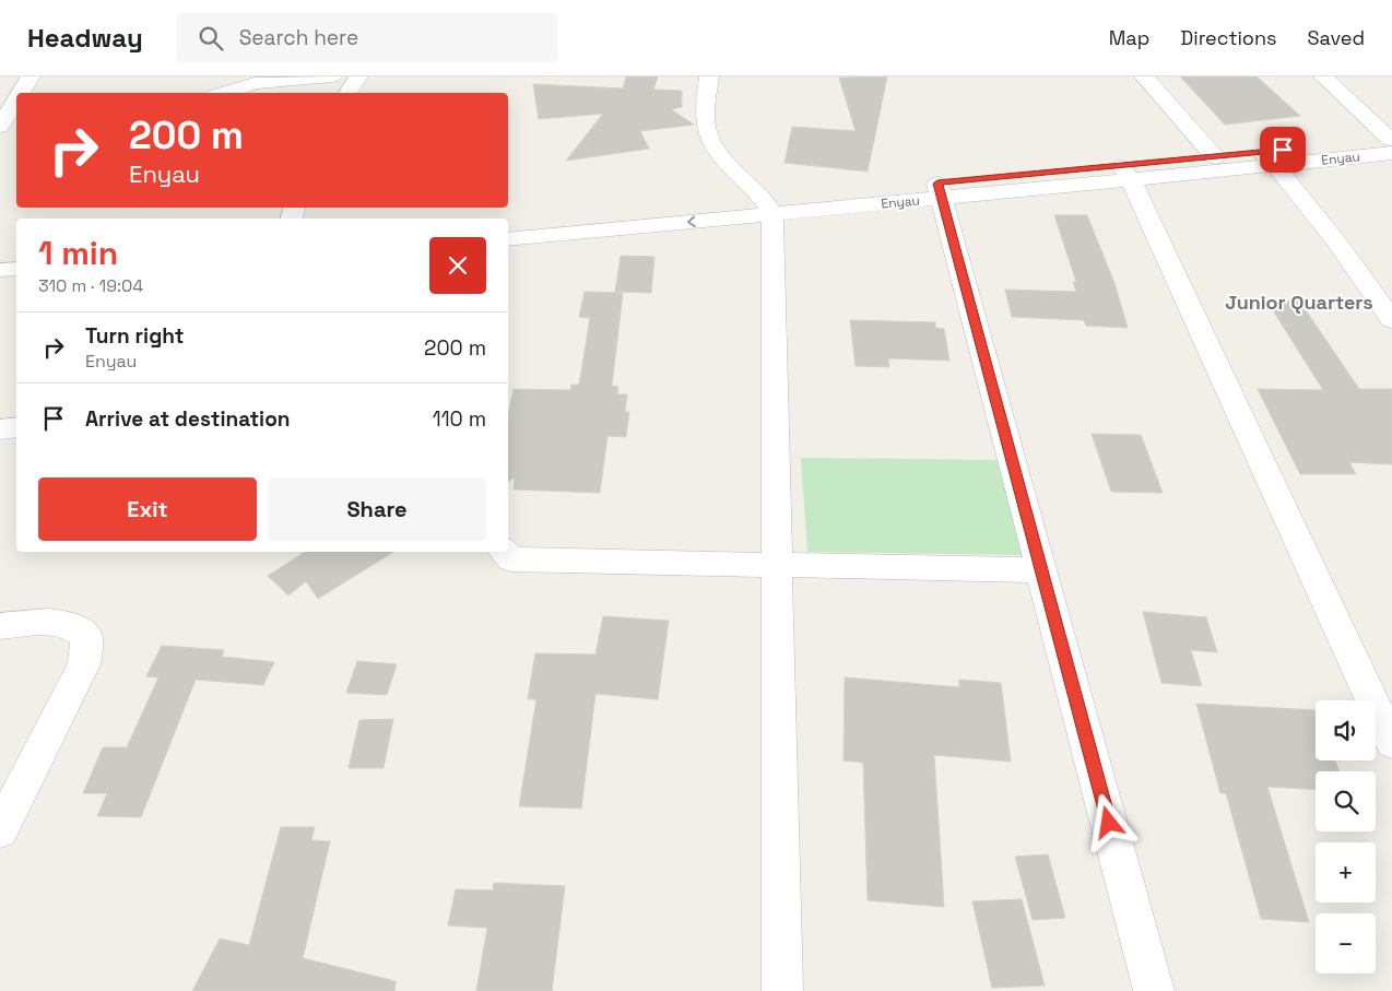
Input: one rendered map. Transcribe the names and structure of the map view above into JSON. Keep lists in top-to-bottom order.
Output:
{
  "streets": {
    "street": ["Enyau"]
  },
  "districts": ["Junior Quarters"],
  "page": {
    "header": "Headway",
    "search": "Search here",
    "nav": ["Map", "Directions", "Saved"],
    "turn": ["200 m", "Enyau"],
    "heading": ["1 min", "310 m · 19:04"],
    "list": [
      {
        "name": "Turn right",
        "note": "Enyau",
        "value": "200 m"
      },
      {
        "name": "Arrive at destination",
        "value": "110 m"
      }
    ],
    "buttons": ["Exit", "Share"],
    "map_buttons": ["+", "−"]
  }
}
